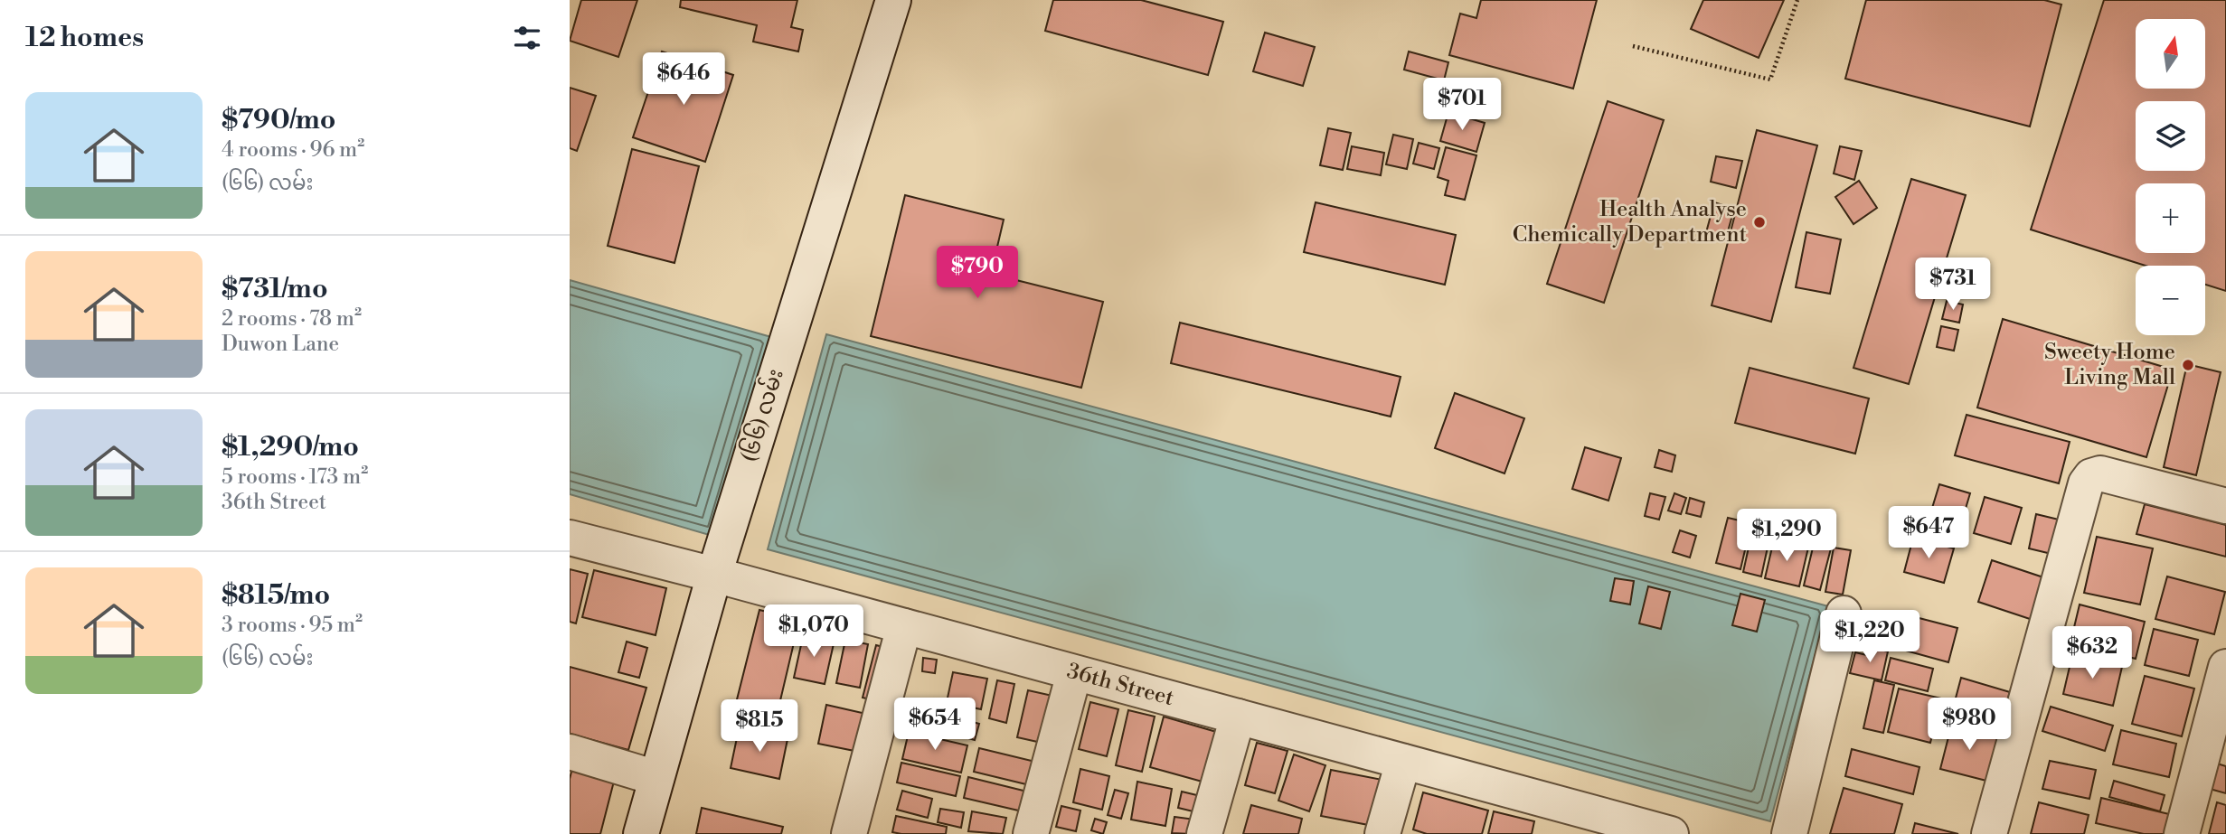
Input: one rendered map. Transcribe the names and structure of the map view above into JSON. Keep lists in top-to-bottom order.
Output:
{
  "streets": {
    "street": ["(၆၆) လမ်း", "36th Street"]
  },
  "crossings": [
    ["(၆၆) လမ်း", "36th Street"]
  ],
  "places": ["Health Analyse Chemically Department", "Sweety Home Living Mall"],
  "north": "top",
  "page": {
    "heading": "12 homes",
    "map_buttons": ["+", "−"],
    "price": [
      "$646",
      "$701",
      "$790",
      "$731",
      "$647",
      "$1,290",
      "$1,070",
      "$1,220",
      "$632",
      "$654",
      "$980",
      "$815"
    ],
    "list": [
      {
        "name": "$790/mo",
        "note": "4 rooms · 96 m² · (၆၆) လမ်း"
      },
      {
        "name": "$731/mo",
        "note": "2 rooms · 78 m² · Duwon Lane"
      },
      {
        "name": "$1,290/mo",
        "note": "5 rooms · 173 m² · 36th Street"
      },
      {
        "name": "$815/mo",
        "note": "3 rooms · 95 m² · (၆၆) လမ်း"
      }
    ]
  }
}
